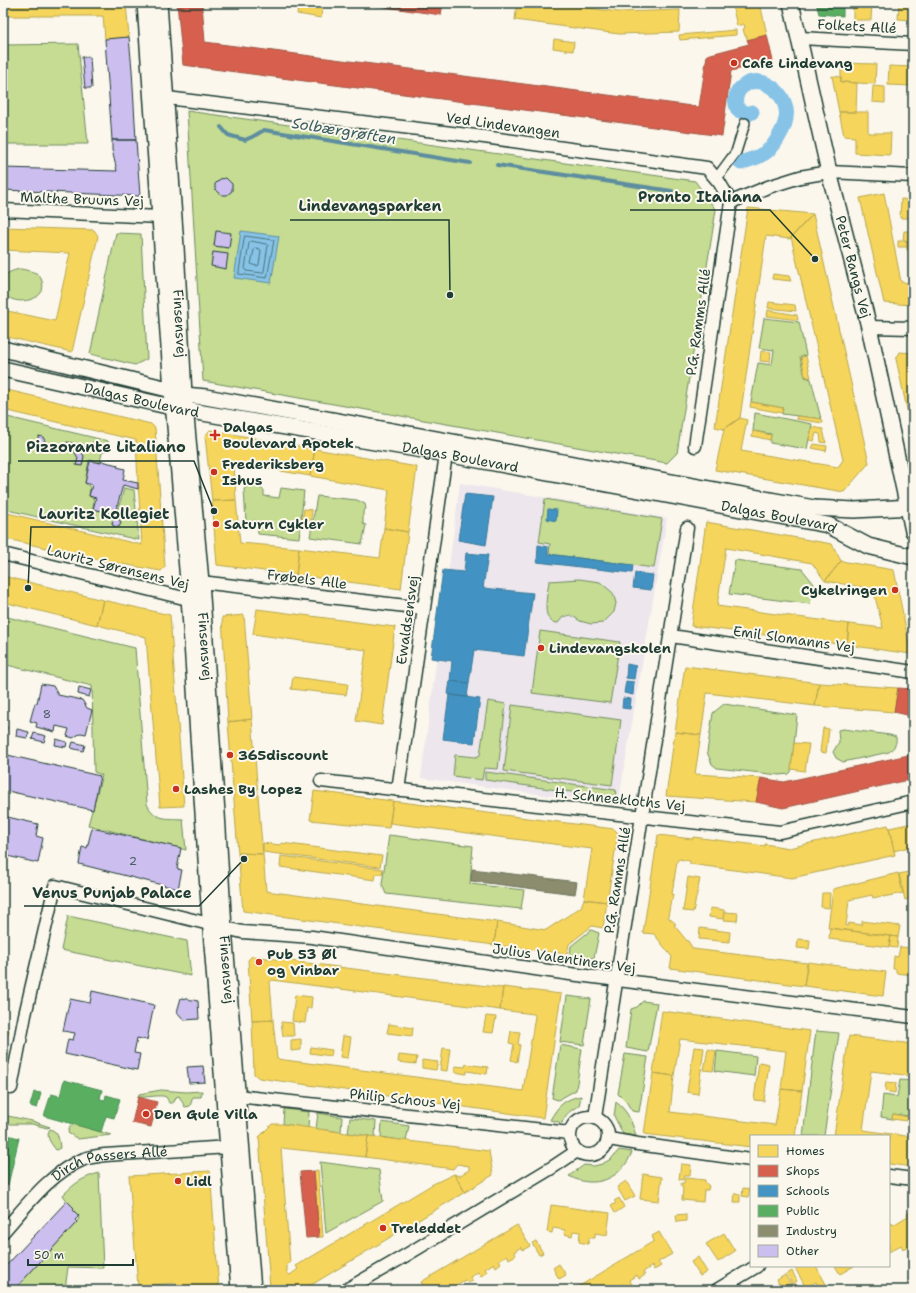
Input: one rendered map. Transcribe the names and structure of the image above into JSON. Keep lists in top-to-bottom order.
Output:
{
  "streets": {
    "street": [
      "Folkets Allé",
      "Ved Lindevangen",
      "Malthe Bruuns Vej",
      "Peter Bangs Vej",
      "P.G. Ramms Allé",
      "Finsensvej",
      "Dalgas Boulevard",
      "Lauritz Sørensens Vej",
      "Frøbels Alle",
      "Ewaldsensvej",
      "Emil Slomanns Vej",
      "H. Schneekloths Vej",
      "Julius Valentiners Vej",
      "Philip Schous Vej",
      "Dirch Passers Allé"
    ]
  },
  "crossings": [
    ["Folkets Allé", "Peter Bangs Vej"],
    ["Ved Lindevangen", "P.G. Ramms Allé"],
    ["Ved Lindevangen", "Finsensvej"],
    ["Malthe Bruuns Vej", "Finsensvej"],
    ["Peter Bangs Vej", "Dalgas Boulevard"],
    ["P.G. Ramms Allé", "Emil Slomanns Vej"],
    ["P.G. Ramms Allé", "H. Schneekloths Vej"],
    ["P.G. Ramms Allé", "Julius Valentiners Vej"],
    ["P.G. Ramms Allé", "Philip Schous Vej"],
    ["Finsensvej", "Dalgas Boulevard"],
    ["Finsensvej", "Lauritz Sørensens Vej"],
    ["Finsensvej", "Frøbels Alle"],
    ["Finsensvej", "Julius Valentiners Vej"],
    ["Finsensvej", "Philip Schous Vej"],
    ["Finsensvej", "Dirch Passers Allé"],
    ["Dalgas Boulevard", "Ewaldsensvej"],
    ["Frøbels Alle", "Ewaldsensvej"],
    ["Ewaldsensvej", "H. Schneekloths Vej"]
  ],
  "water": ["Solbærgrøften"],
  "places": {
    "other": [
      "Cafe Lindevang",
      "Pronto Italiana",
      "Lindevangsparken",
      "Frederiksberg Ishus",
      "Pizzorante Litaliano",
      "Saturn Cykler",
      "Lauritz Kollegiet",
      "Cykelringen",
      "Lindevangskolen",
      "365discount",
      "Lashes By Lopez",
      "Venus Punjab Palace",
      "Pub 53 Øl og Vinbar",
      "Den Gule Villa",
      "Lidl",
      "Treleddet"
    ],
    "health": ["Dalgas Boulevard Apotek"]
  },
  "house_numbers": ["8", "2"],
  "legend": [
    "Homes",
    "Shops",
    "Schools",
    "Public",
    "Industry",
    "Other"
  ],
  "scale_bar": "50 m"
}
